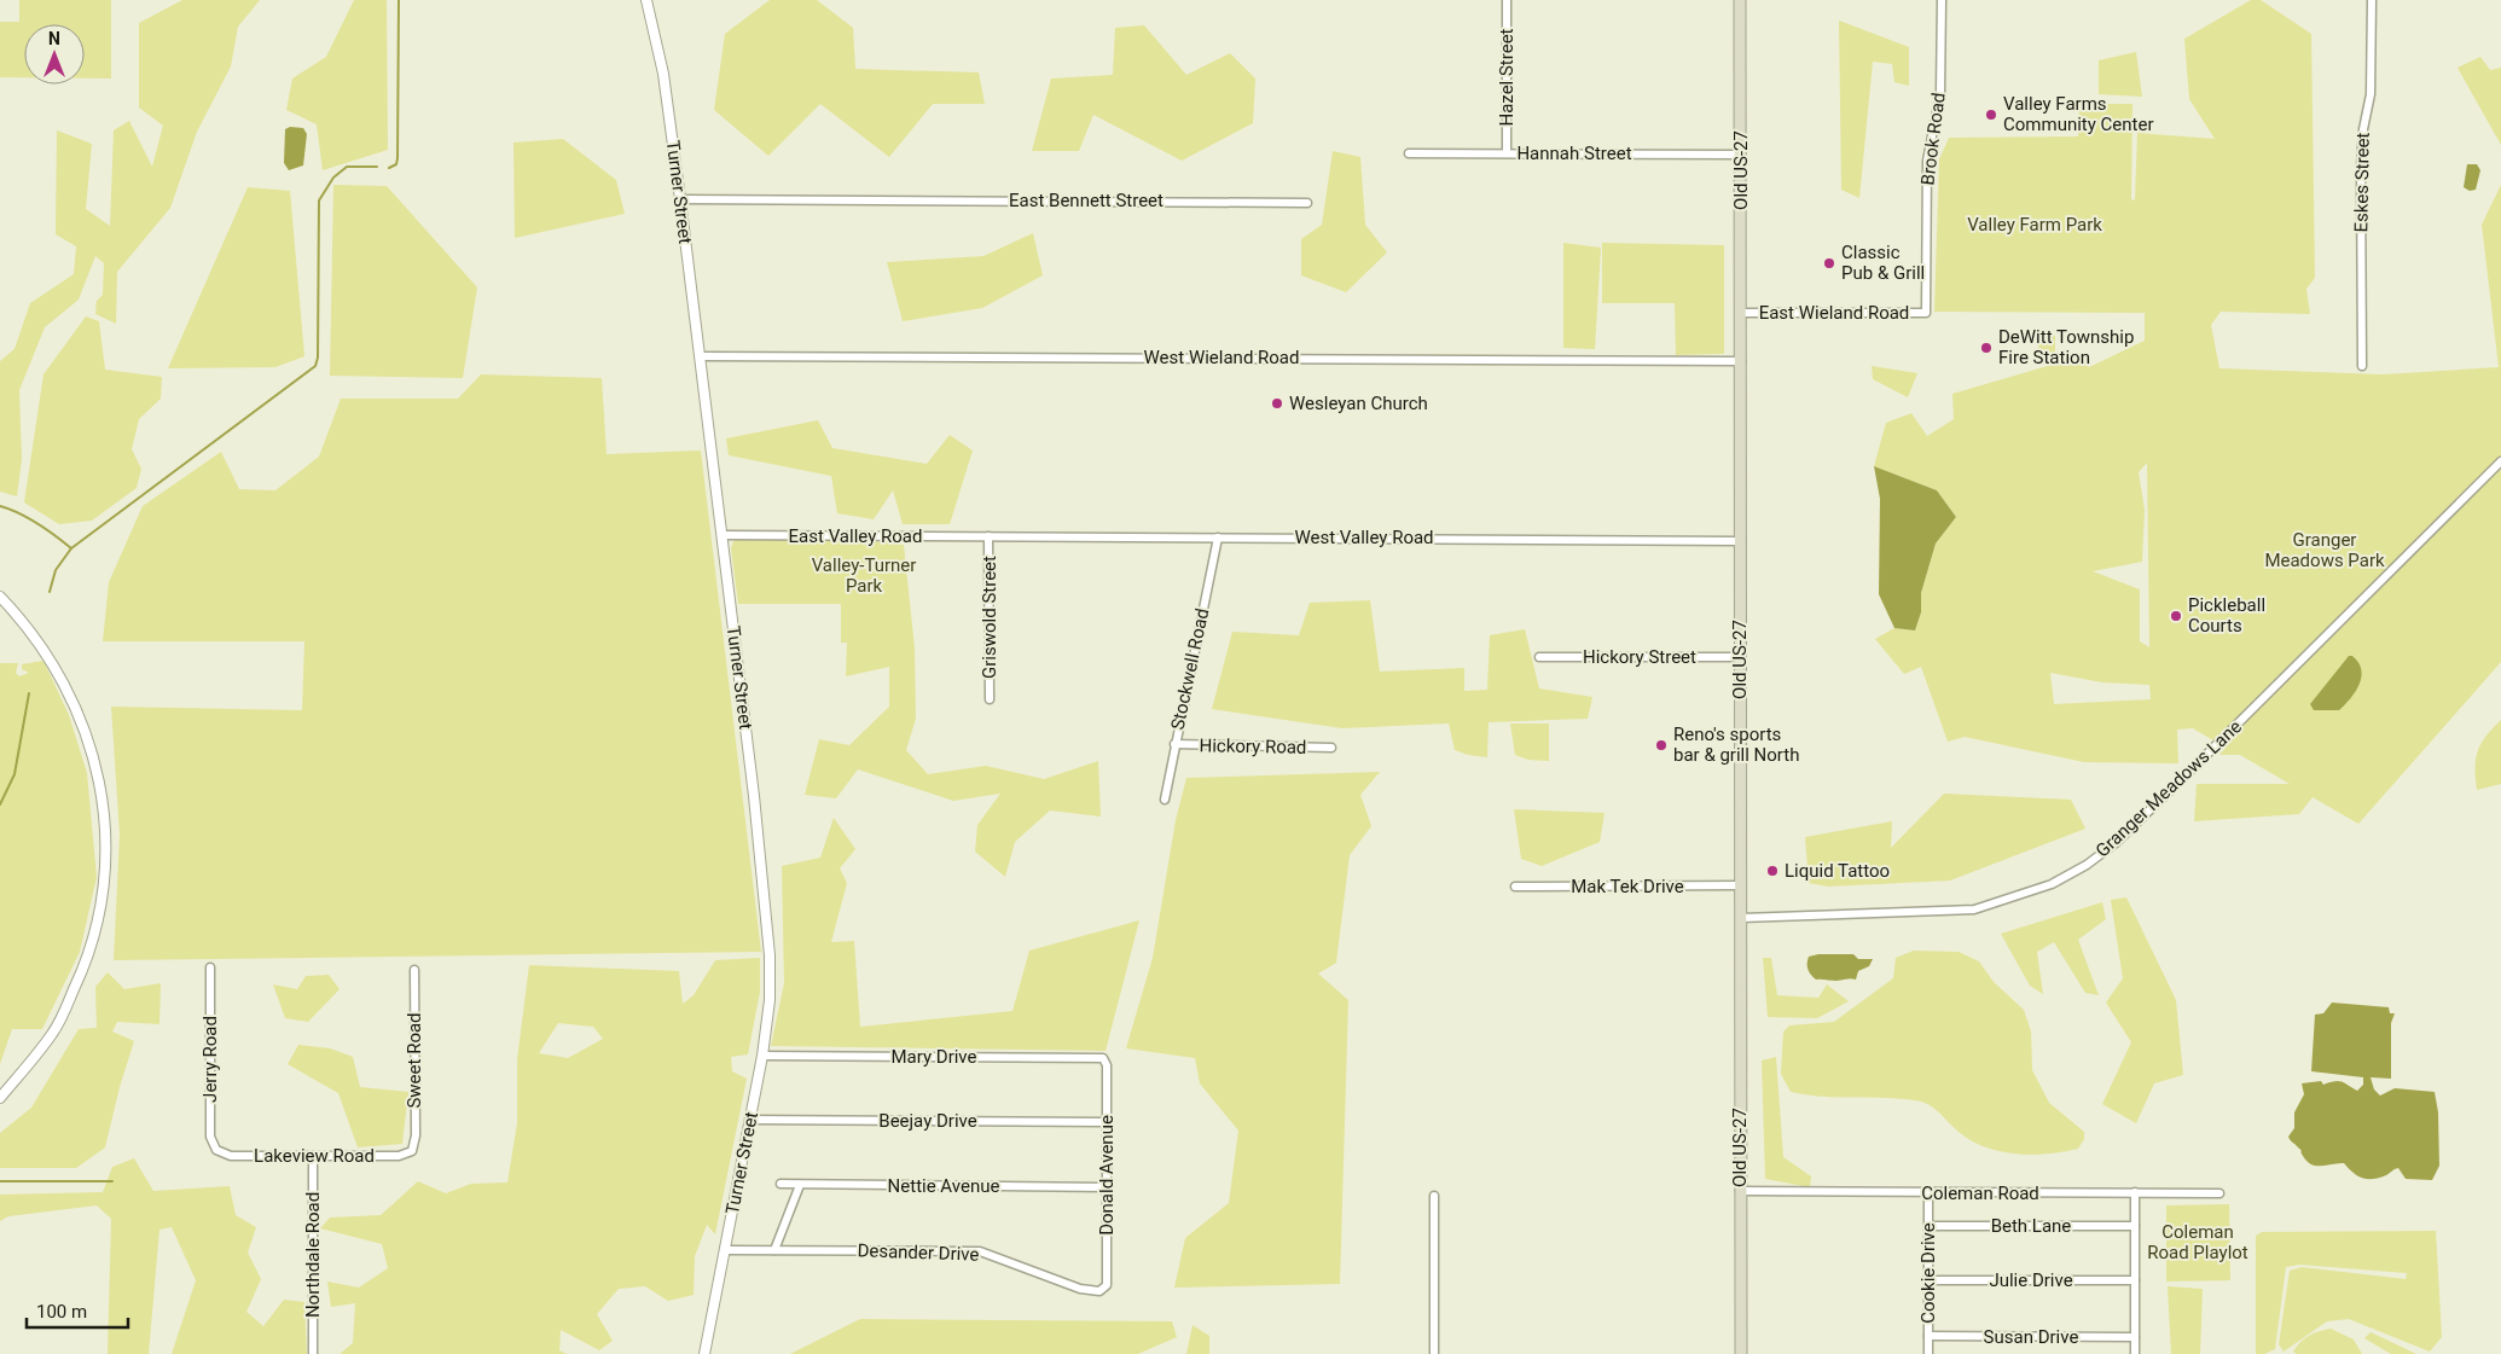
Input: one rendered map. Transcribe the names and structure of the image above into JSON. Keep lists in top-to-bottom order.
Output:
{
  "streets": {
    "main road": ["Old US-27"],
    "street": [
      "Hazel Street",
      "Brook Road",
      "Hannah Street",
      "Eskes Street",
      "Turner Street",
      "East Bennett Street",
      "East Wieland Road",
      "West Wieland Road",
      "East Valley Road",
      "West Valley Road",
      "Griswold Street",
      "Hickory Street",
      "Stockwell Road",
      "Hickory Road",
      "Granger Meadows Lane",
      "Mak Tek Drive",
      "Mary Drive",
      "Jerry Road",
      "Sweet Road",
      "Beejay Drive",
      "Lakeview Road",
      "Donald Avenue",
      "Nettie Avenue",
      "Coleman Road",
      "Beth Lane",
      "Desander Drive",
      "Northdale Road",
      "Cookie Drive",
      "Julie Drive",
      "Susan Drive"
    ]
  },
  "crossings": [
    ["Hazel Street", "Hannah Street"],
    ["Brook Road", "East Wieland Road"],
    ["Hannah Street", "Old US-27"],
    ["Old US-27", "East Wieland Road"],
    ["Old US-27", "West Wieland Road"],
    ["Old US-27", "West Valley Road"],
    ["Old US-27", "Hickory Street"],
    ["Old US-27", "Granger Meadows Lane"],
    ["Old US-27", "Mak Tek Drive"],
    ["Old US-27", "Coleman Road"],
    ["Turner Street", "East Bennett Street"],
    ["Turner Street", "West Wieland Road"],
    ["Turner Street", "East Valley Road"],
    ["Turner Street", "Mary Drive"],
    ["Turner Street", "Beejay Drive"],
    ["Turner Street", "Desander Drive"],
    ["East Valley Road", "West Valley Road"],
    ["East Valley Road", "Griswold Street"],
    ["West Valley Road", "Griswold Street"],
    ["West Valley Road", "Stockwell Road"],
    ["Stockwell Road", "Hickory Road"],
    ["Mary Drive", "Donald Avenue"],
    ["Jerry Road", "Lakeview Road"],
    ["Sweet Road", "Lakeview Road"],
    ["Beejay Drive", "Donald Avenue"],
    ["Lakeview Road", "Northdale Road"],
    ["Donald Avenue", "Nettie Avenue"],
    ["Donald Avenue", "Desander Drive"],
    ["Coleman Road", "Cookie Drive"],
    ["Beth Lane", "Cookie Drive"],
    ["Cookie Drive", "Julie Drive"],
    ["Cookie Drive", "Susan Drive"]
  ],
  "parks": [
    "Valley Farm Park",
    "Granger Meadows Park",
    "Valley-Turner Park",
    "Coleman Road Playlot"
  ],
  "places": [
    "Valley Farms Community Center",
    "Classic Pub & Grill",
    "DeWitt Township Fire Station",
    "Wesleyan Church",
    "Pickleball Courts",
    "Reno's sports bar & grill North",
    "Liquid Tattoo"
  ],
  "scale_bar": "100 m",
  "north": "top"
}
